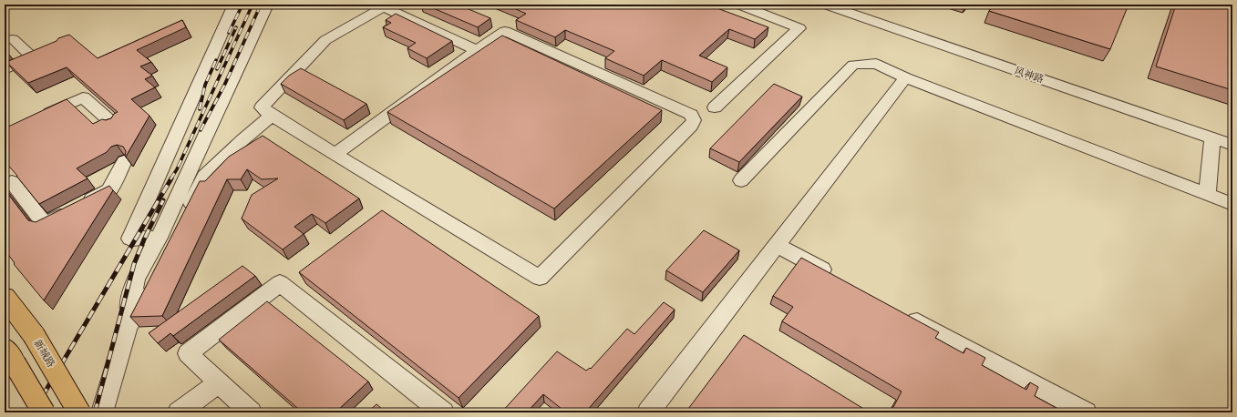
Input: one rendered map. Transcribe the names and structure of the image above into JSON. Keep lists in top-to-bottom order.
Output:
{
  "streets": {
    "main road": ["新城路"],
    "street": ["风神路"]
  }
}
